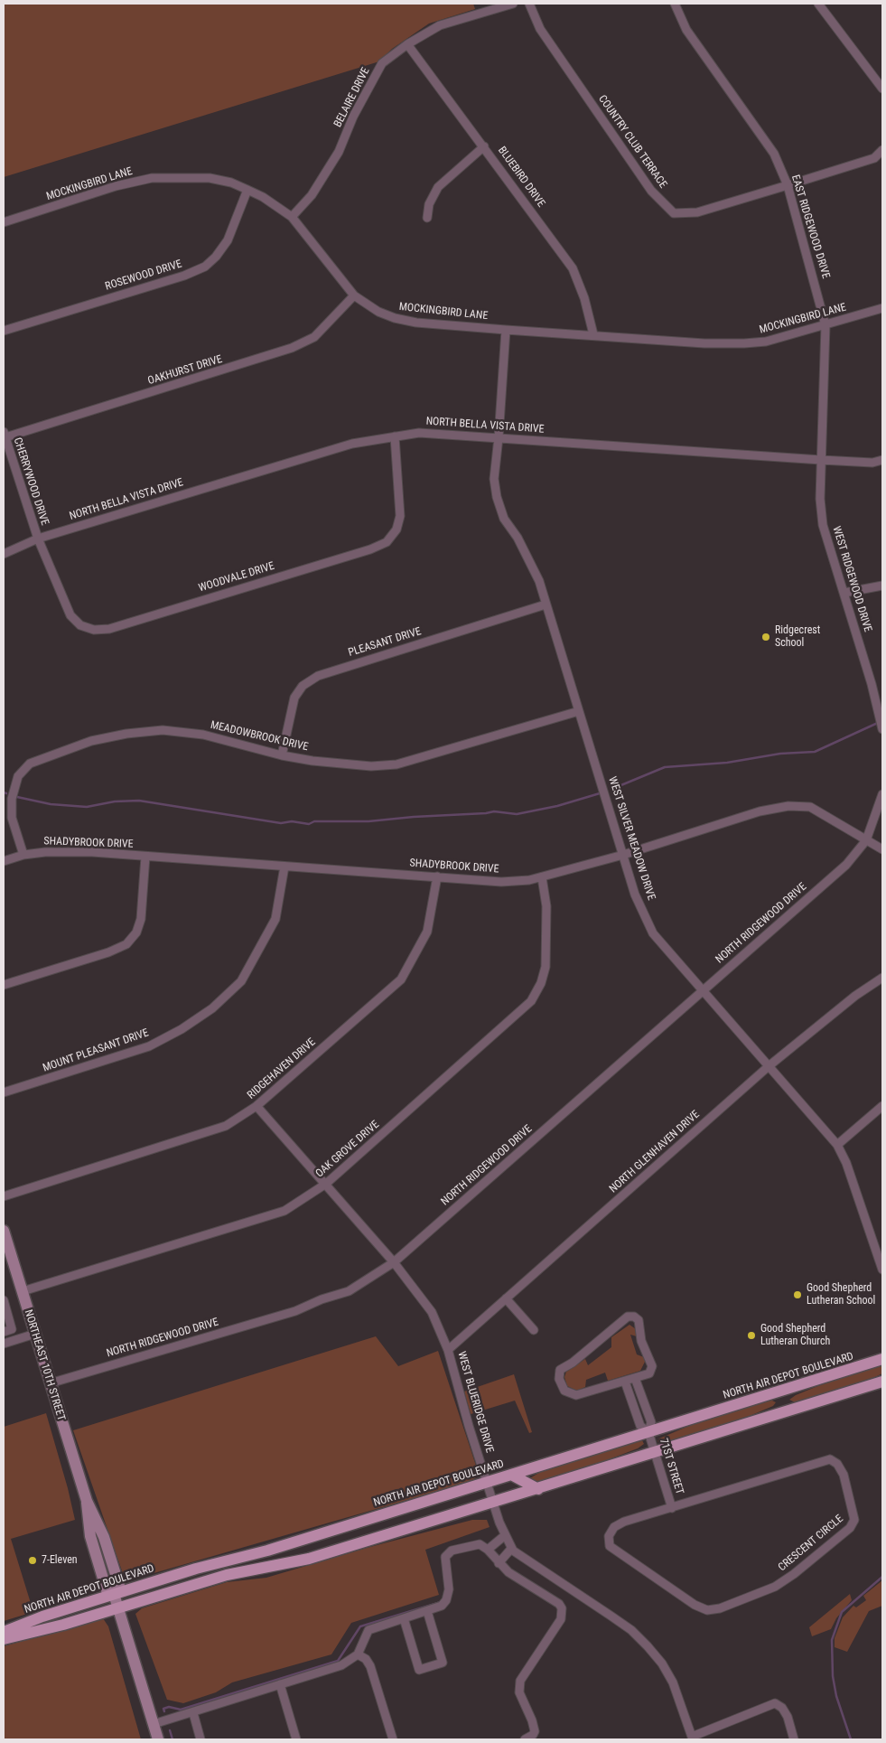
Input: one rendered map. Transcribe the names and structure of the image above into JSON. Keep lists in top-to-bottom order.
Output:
{
  "streets": {
    "main road": ["NORTHEAST 10TH STREET", "NORTH AIR DEPOT BOULEVARD"],
    "street": [
      "BELAIRE DRIVE",
      "COUNTRY CLUB TERRACE",
      "BLUEBIRD DRIVE",
      "MOCKINGBIRD LANE",
      "EAST RIDGEWOOD DRIVE",
      "ROSEWOOD DRIVE",
      "OAKHURST DRIVE",
      "NORTH BELLA VISTA DRIVE",
      "CHERRYWOOD DRIVE",
      "WOODVALE DRIVE",
      "WEST RIDGEWOOD DRIVE",
      "PLEASANT DRIVE",
      "MEADOWBROOK DRIVE",
      "WEST SILVER MEADOW DRIVE",
      "SHADYBROOK DRIVE",
      "NORTH RIDGEWOOD DRIVE",
      "MOUNT PLEASANT DRIVE",
      "RIDGEHAVEN DRIVE",
      "OAK GROVE DRIVE",
      "NORTH GLENHAVEN DRIVE",
      "WEST BLUERIDGE DRIVE",
      "71ST STREET",
      "CRESCENT CIRCLE"
    ]
  },
  "crossings": [
    ["BELAIRE DRIVE", "BLUEBIRD DRIVE"],
    ["BELAIRE DRIVE", "MOCKINGBIRD LANE"],
    ["COUNTRY CLUB TERRACE", "EAST RIDGEWOOD DRIVE"],
    ["BLUEBIRD DRIVE", "MOCKINGBIRD LANE"],
    ["MOCKINGBIRD LANE", "EAST RIDGEWOOD DRIVE"],
    ["MOCKINGBIRD LANE", "ROSEWOOD DRIVE"],
    ["MOCKINGBIRD LANE", "OAKHURST DRIVE"],
    ["MOCKINGBIRD LANE", "WEST SILVER MEADOW DRIVE"],
    ["EAST RIDGEWOOD DRIVE", "NORTH BELLA VISTA DRIVE"],
    ["EAST RIDGEWOOD DRIVE", "WEST RIDGEWOOD DRIVE"],
    ["OAKHURST DRIVE", "CHERRYWOOD DRIVE"],
    ["NORTH BELLA VISTA DRIVE", "CHERRYWOOD DRIVE"],
    ["NORTH BELLA VISTA DRIVE", "WOODVALE DRIVE"],
    ["NORTH BELLA VISTA DRIVE", "WEST RIDGEWOOD DRIVE"],
    ["NORTH BELLA VISTA DRIVE", "WEST SILVER MEADOW DRIVE"],
    ["CHERRYWOOD DRIVE", "WOODVALE DRIVE"],
    ["PLEASANT DRIVE", "MEADOWBROOK DRIVE"],
    ["PLEASANT DRIVE", "WEST SILVER MEADOW DRIVE"],
    ["MEADOWBROOK DRIVE", "WEST SILVER MEADOW DRIVE"],
    ["MEADOWBROOK DRIVE", "SHADYBROOK DRIVE"],
    ["WEST SILVER MEADOW DRIVE", "SHADYBROOK DRIVE"],
    ["WEST SILVER MEADOW DRIVE", "NORTH RIDGEWOOD DRIVE"],
    ["WEST SILVER MEADOW DRIVE", "NORTH GLENHAVEN DRIVE"],
    ["SHADYBROOK DRIVE", "NORTH RIDGEWOOD DRIVE"],
    ["SHADYBROOK DRIVE", "MOUNT PLEASANT DRIVE"],
    ["SHADYBROOK DRIVE", "RIDGEHAVEN DRIVE"],
    ["SHADYBROOK DRIVE", "OAK GROVE DRIVE"],
    ["NORTH RIDGEWOOD DRIVE", "NORTHEAST 10TH STREET"],
    ["NORTH RIDGEWOOD DRIVE", "WEST BLUERIDGE DRIVE"],
    ["RIDGEHAVEN DRIVE", "WEST BLUERIDGE DRIVE"],
    ["OAK GROVE DRIVE", "NORTHEAST 10TH STREET"],
    ["OAK GROVE DRIVE", "WEST BLUERIDGE DRIVE"],
    ["NORTH GLENHAVEN DRIVE", "WEST BLUERIDGE DRIVE"],
    ["NORTHEAST 10TH STREET", "NORTH AIR DEPOT BOULEVARD"],
    ["NORTH AIR DEPOT BOULEVARD", "WEST BLUERIDGE DRIVE"],
    ["NORTH AIR DEPOT BOULEVARD", "71ST STREET"],
    ["71ST STREET", "CRESCENT CIRCLE"]
  ],
  "places": [
    "Ridgecrest School",
    "Good Shepherd Lutheran School",
    "Good Shepherd Lutheran Church",
    "7-Eleven"
  ]
}
